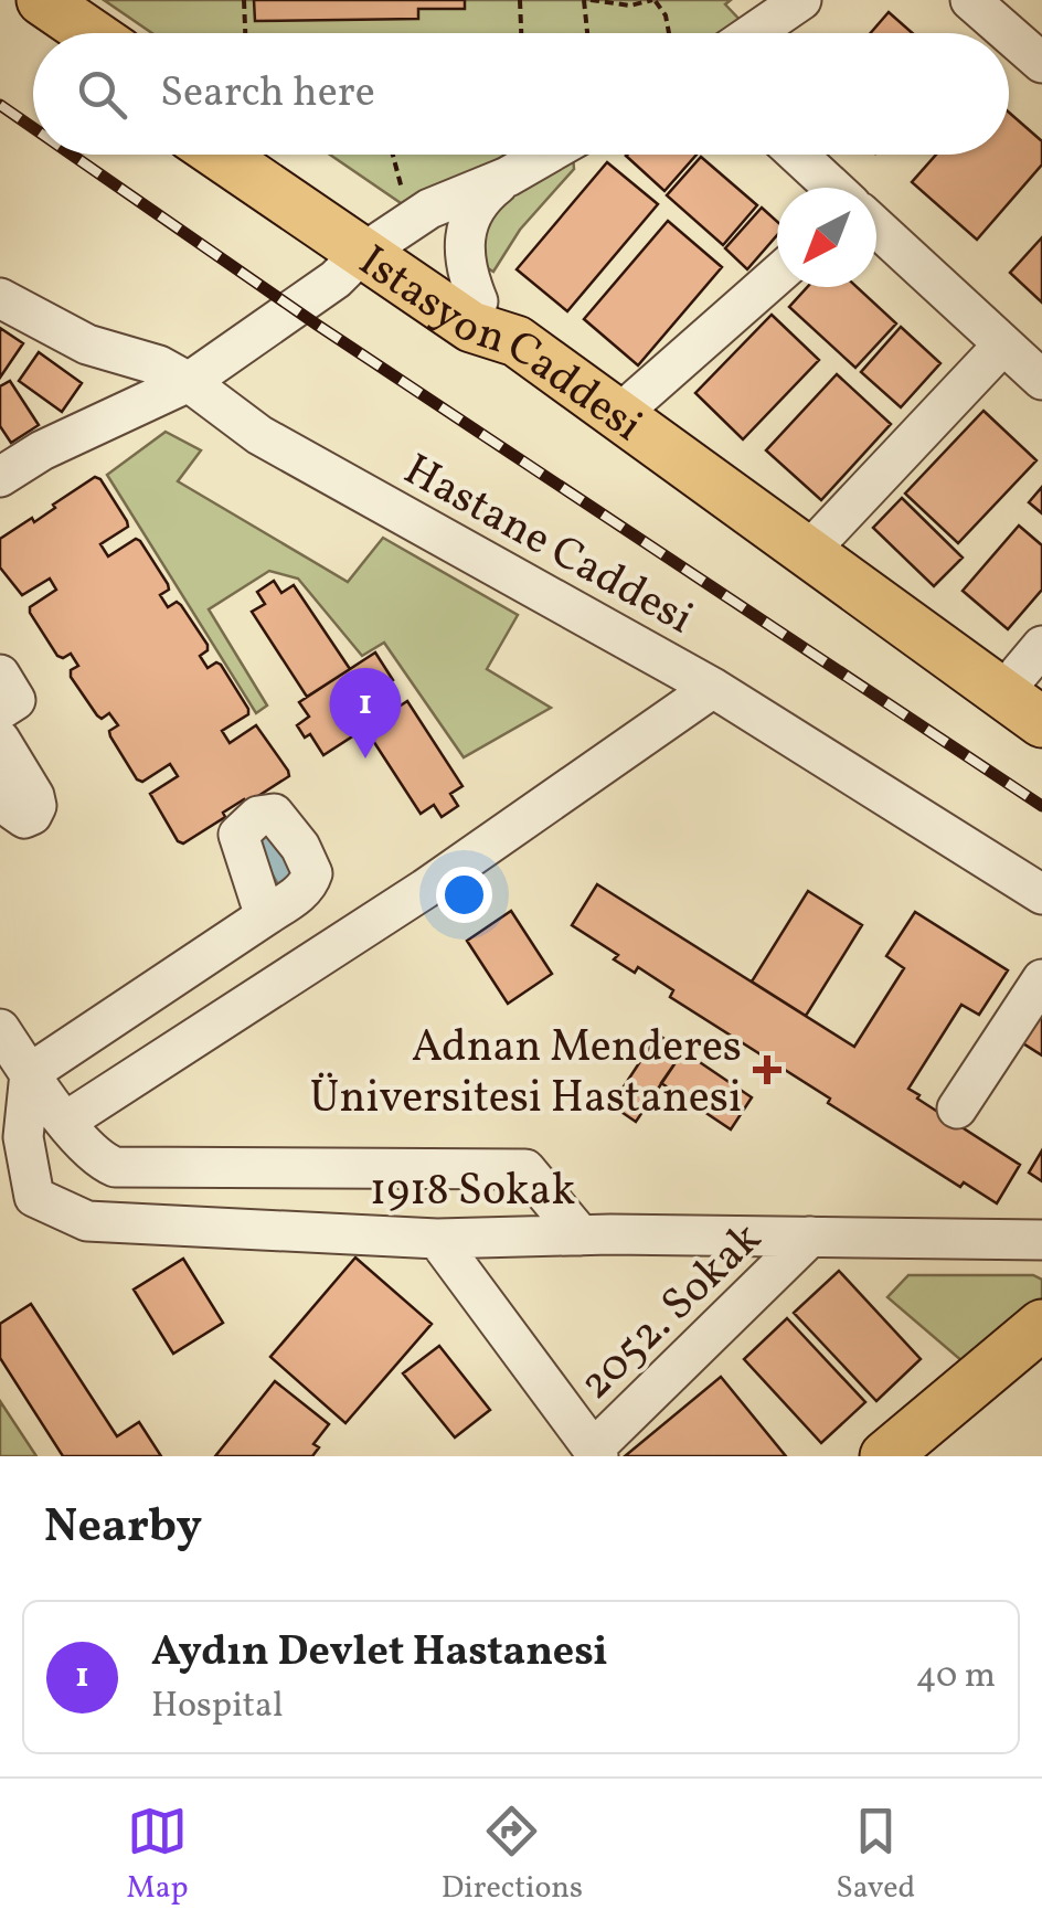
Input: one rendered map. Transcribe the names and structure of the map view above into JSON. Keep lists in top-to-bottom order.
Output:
{
  "streets": {
    "main road": ["Istasyon Caddesi"],
    "street": ["Hastane Caddesi", "1918 Sokak", "2052. Sokak"]
  },
  "crossings": [
    ["1918 Sokak", "2052. Sokak"]
  ],
  "places": {
    "health": ["Adnan Menderes Üniversitesi Hastanesi"]
  },
  "north": "bottom left",
  "page": {
    "search": "Search here",
    "pins": "1",
    "heading": "Nearby",
    "list": [
      {
        "mark": "1",
        "name": "Aydın Devlet Hastanesi",
        "note": "Hospital",
        "value": "40 m"
      }
    ],
    "nav": ["Map", "Directions", "Saved"]
  }
}
